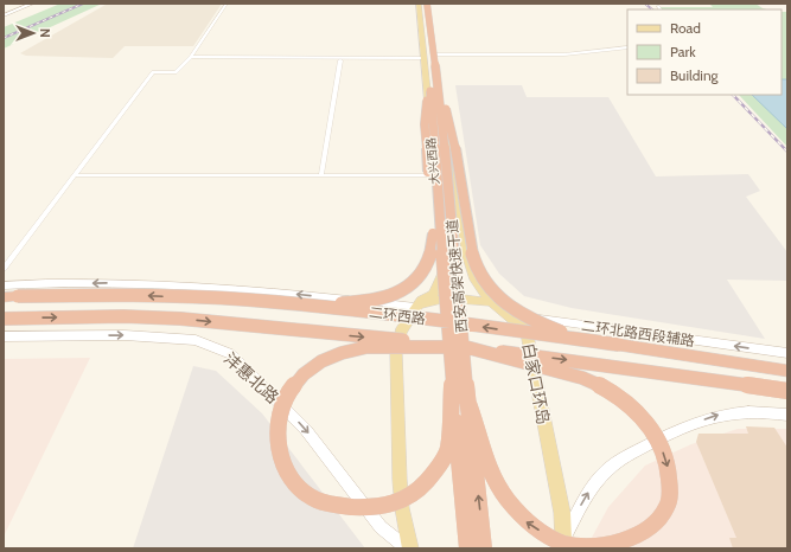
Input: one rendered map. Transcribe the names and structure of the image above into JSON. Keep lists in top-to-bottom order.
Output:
{
  "streets": {
    "highway": ["西安高架快速干道", "二环西路"],
    "main road": [
      "大兴西路",
      "二环北路西段辅路",
      "沣惠北路",
      "白家口环岛"
    ]
  },
  "crossings": [
    ["大兴西路", "西安高架快速干道"],
    ["大兴西路", "二环北路西段辅路"],
    ["大兴西路", "白家口环岛"],
    ["二环北路西段辅路", "白家口环岛"]
  ],
  "one_way": ["二环北路西段辅路"],
  "legend": ["Road", "Park", "Building"],
  "north": "right"
}
